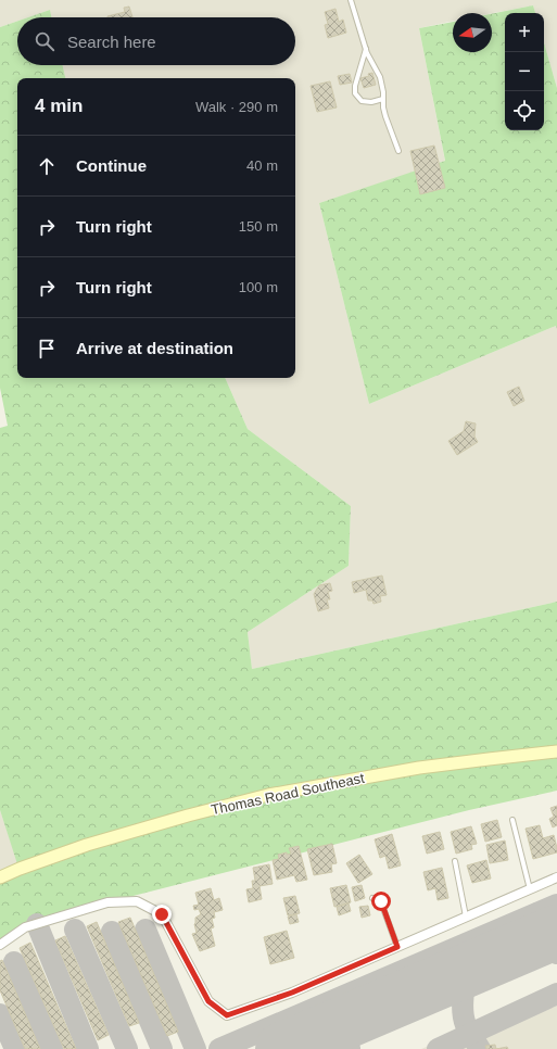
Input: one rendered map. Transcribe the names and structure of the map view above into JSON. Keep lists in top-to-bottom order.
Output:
{
  "streets": {
    "street": ["Thomas Road Southeast"]
  },
  "north": "left",
  "page": {
    "map_buttons": ["+", "−"],
    "search": "Search here",
    "heading": ["4 min", "Walk · 290 m"],
    "list": [
      ["Continue", "40 m"],
      ["Turn right", "150 m"],
      ["Turn right", "100 m"],
      "Arrive at destination"
    ]
  }
}
